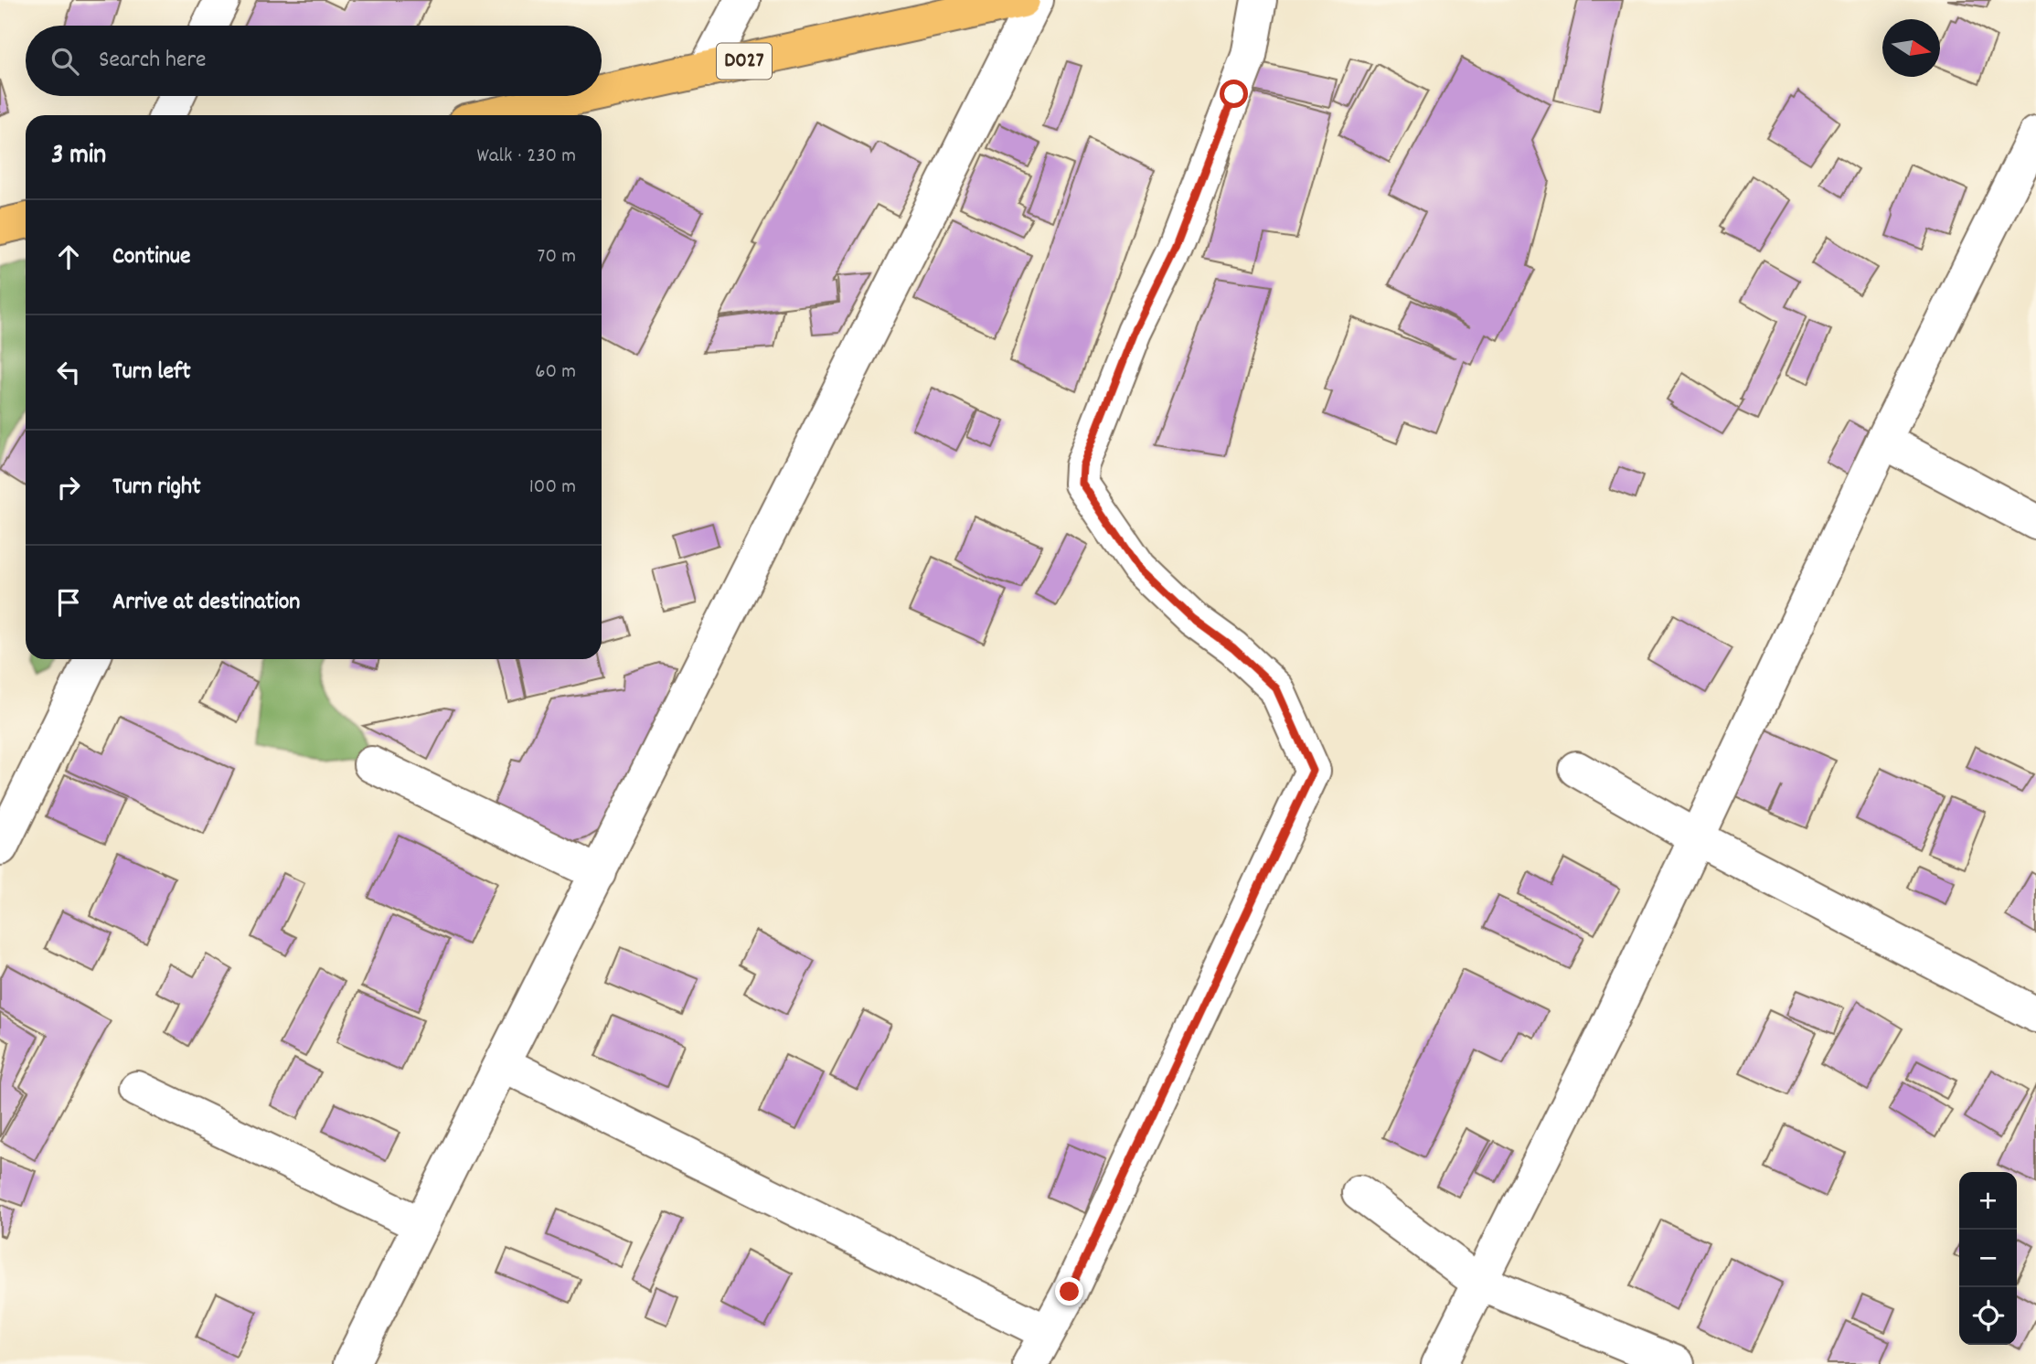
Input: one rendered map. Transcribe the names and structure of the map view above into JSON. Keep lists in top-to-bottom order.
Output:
{
  "streets": {
    "main road": ["D027"]
  },
  "north": "right",
  "page": {
    "search": "Search here",
    "heading": ["3 min", "Walk · 230 m"],
    "list": [
      ["Continue", "70 m"],
      ["Turn left", "60 m"],
      ["Turn right", "100 m"],
      "Arrive at destination"
    ],
    "map_buttons": ["+", "−"]
  }
}
